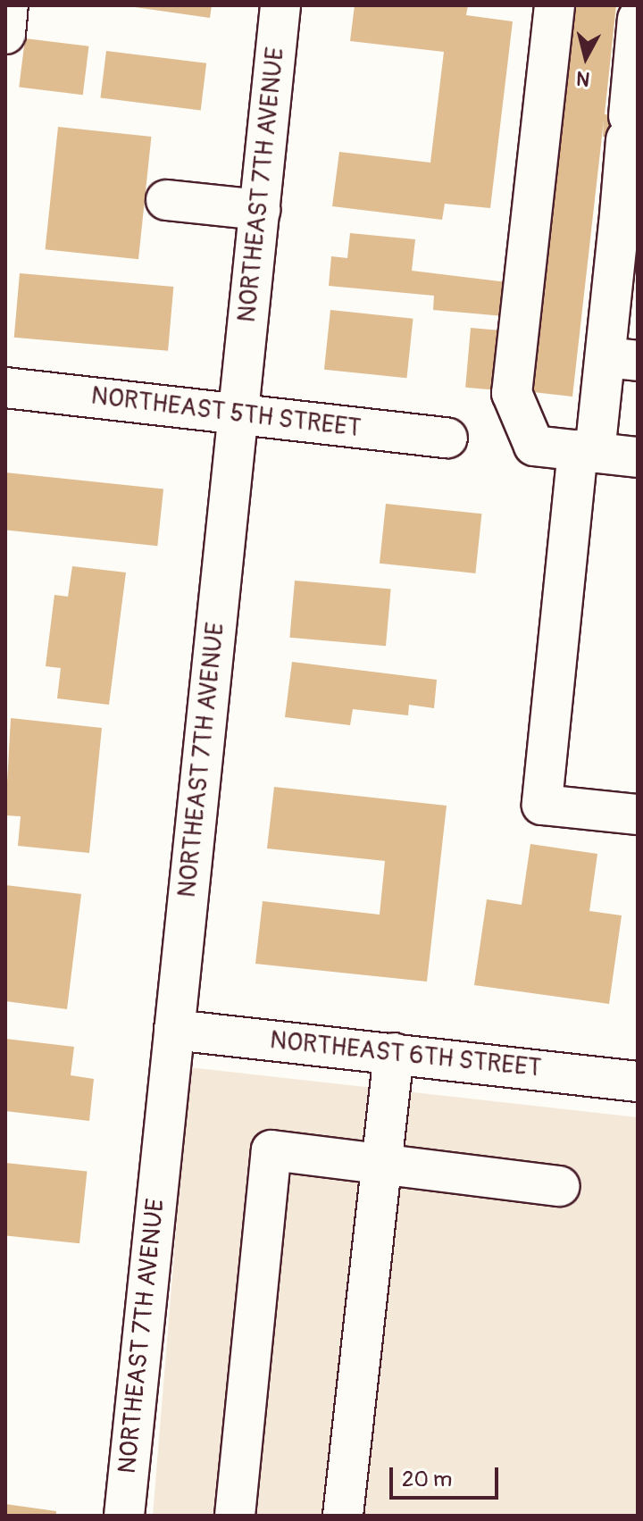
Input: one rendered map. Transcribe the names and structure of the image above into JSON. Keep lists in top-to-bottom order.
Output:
{
  "streets": {
    "street": ["NORTHEAST 7TH AVENUE", "NORTHEAST 5TH STREET", "NORTHEAST 6TH STREET"]
  },
  "crossings": [
    ["NORTHEAST 7TH AVENUE", "NORTHEAST 5TH STREET"],
    ["NORTHEAST 7TH AVENUE", "NORTHEAST 6TH STREET"]
  ],
  "scale_bar": "20 m",
  "north": "bottom"
}
